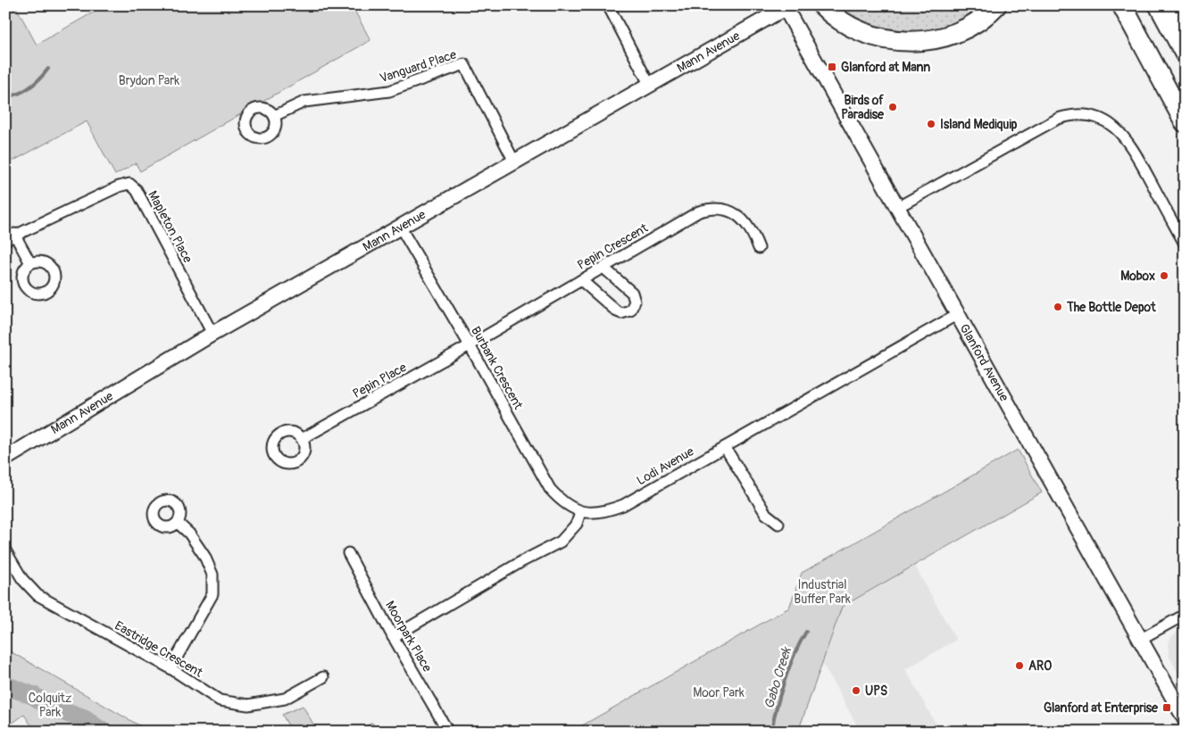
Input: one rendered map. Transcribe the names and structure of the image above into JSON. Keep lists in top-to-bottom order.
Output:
{
  "streets": {
    "main road": ["Mann Avenue", "Glanford Avenue"],
    "street": [
      "Vanguard Place",
      "Mapleton Place",
      "Pepin Crescent",
      "Burbank Crescent",
      "Pepin Place",
      "Lodi Avenue",
      "Moorpark Place",
      "Eastridge Crescent"
    ]
  },
  "crossings": [
    ["Mann Avenue", "Vanguard Place"],
    ["Mann Avenue", "Mapleton Place"],
    ["Mann Avenue", "Glanford Avenue"],
    ["Mann Avenue", "Burbank Crescent"],
    ["Pepin Crescent", "Burbank Crescent"],
    ["Pepin Crescent", "Pepin Place"],
    ["Glanford Avenue", "Lodi Avenue"],
    ["Burbank Crescent", "Pepin Place"],
    ["Burbank Crescent", "Lodi Avenue"]
  ],
  "water": ["Gabo Creek"],
  "parks": [
    "Brydon Park",
    "Industrial Buffer Park",
    "Moor Park",
    "Colquitz Park"
  ],
  "places": {
    "transit": ["Glanford at Mann", "Glanford at Enterprise"],
    "other": [
      "Birds of Paradise",
      "Island Mediquip",
      "Mobox",
      "The Bottle Depot",
      "ARO",
      "UPS"
    ]
  }
}
